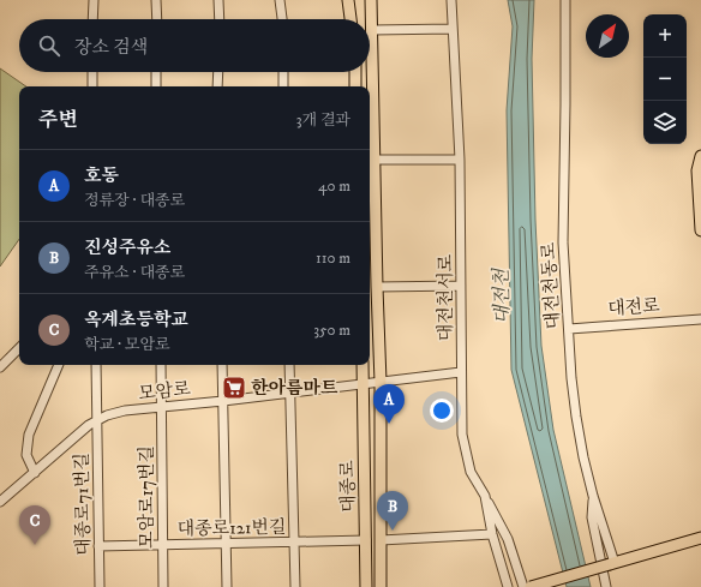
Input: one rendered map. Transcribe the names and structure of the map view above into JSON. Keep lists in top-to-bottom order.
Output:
{
  "streets": {
    "main road": ["대종로"],
    "street": [
      "대전천동로",
      "대전천서로",
      "대전로",
      "모암로",
      "모암로17번길",
      "대종로71번길",
      "대종로121번길"
    ]
  },
  "crossings": [
    ["대전천동로", "대전로"],
    ["모암로", "대종로"],
    ["모암로", "모암로17번길"],
    ["모암로", "대종로71번길"],
    ["대종로", "대종로121번길"],
    ["모암로17번길", "대종로121번길"],
    ["대종로71번길", "대종로121번길"]
  ],
  "water": ["대전천"],
  "places": {
    "supermarket": ["한아름마트"]
  },
  "north": "top right",
  "page": {
    "map_buttons": ["+", "−"],
    "search": "장소 검색",
    "heading": ["주변", "3개 결과"],
    "list": [
      {
        "mark": "A",
        "name": "호동",
        "note": "정류장 · 대종로",
        "value": "40 m"
      },
      {
        "mark": "B",
        "name": "진성주유소",
        "note": "주유소 · 대종로",
        "value": "110 m"
      },
      {
        "mark": "C",
        "name": "옥계초등학교",
        "note": "학교 · 모암로",
        "value": "350 m"
      }
    ],
    "pins": ["A", "B", "C"]
  }
}
